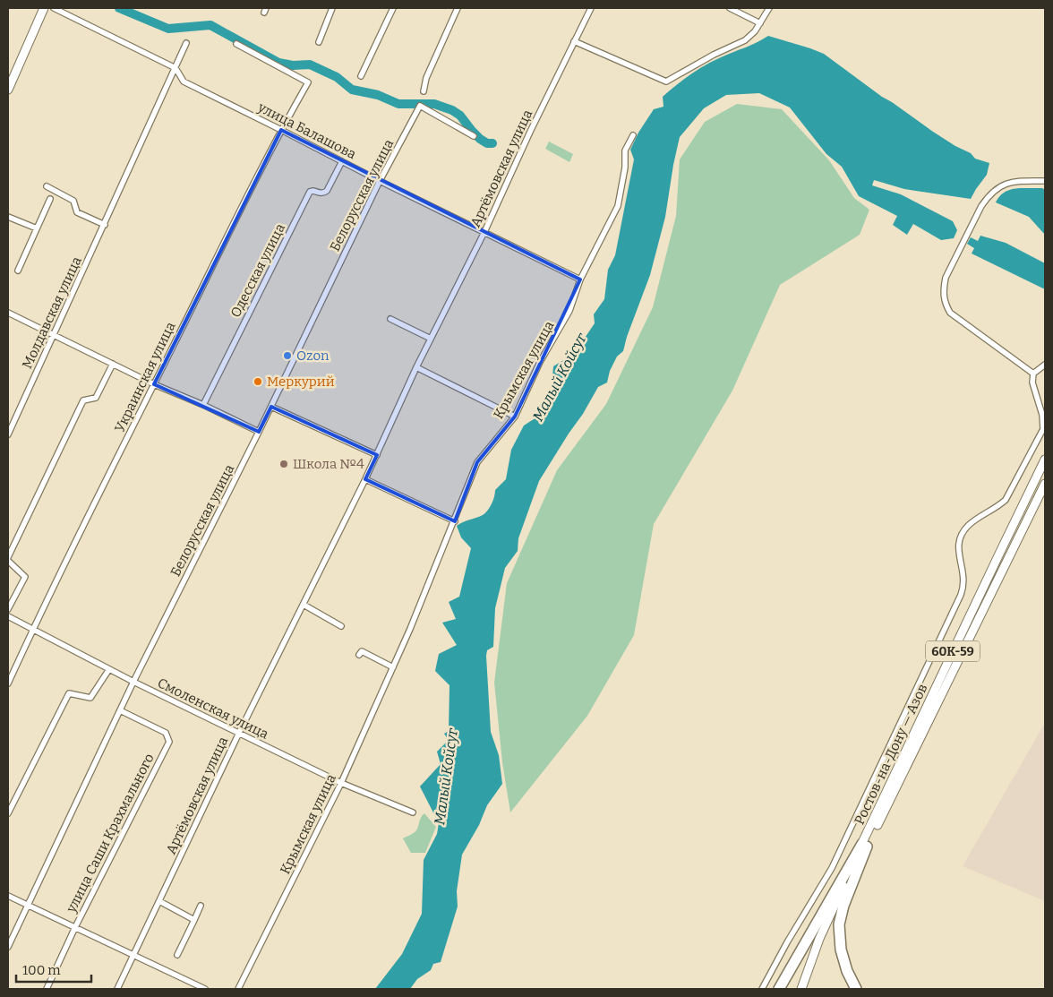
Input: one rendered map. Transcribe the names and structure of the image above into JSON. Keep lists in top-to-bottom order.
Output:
{
  "streets": {
    "main road": ["60К-59", "Ростов-на-Дону — Азов"],
    "street": [
      "улица Балашова",
      "Артёмовская улица",
      "Белорусская улица",
      "Одесская улица",
      "Молдавская улица",
      "Крымская улица",
      "Украинская улица",
      "Смоленская улица",
      "улица Саши Крахмального"
    ]
  },
  "crossings": [
    ["улица Балашова", "Артёмовская улица"],
    ["улица Балашова", "Белорусская улица"],
    ["улица Балашова", "Одесская улица"],
    ["улица Балашова", "Молдавская улица"],
    ["улица Балашова", "Крымская улица"],
    ["улица Балашова", "Украинская улица"],
    ["Артёмовская улица", "Смоленская улица"],
    ["Белорусская улица", "Смоленская улица"],
    ["Белорусская улица", "улица Саши Крахмального"],
    ["Крымская улица", "Смоленская улица"],
    ["Украинская улица", "Смоленская улица"]
  ],
  "water": ["Малый Койсуг"],
  "places": ["Ozon", "Меркурий", "Школа №4"],
  "scale_bar": "100 m"
}
